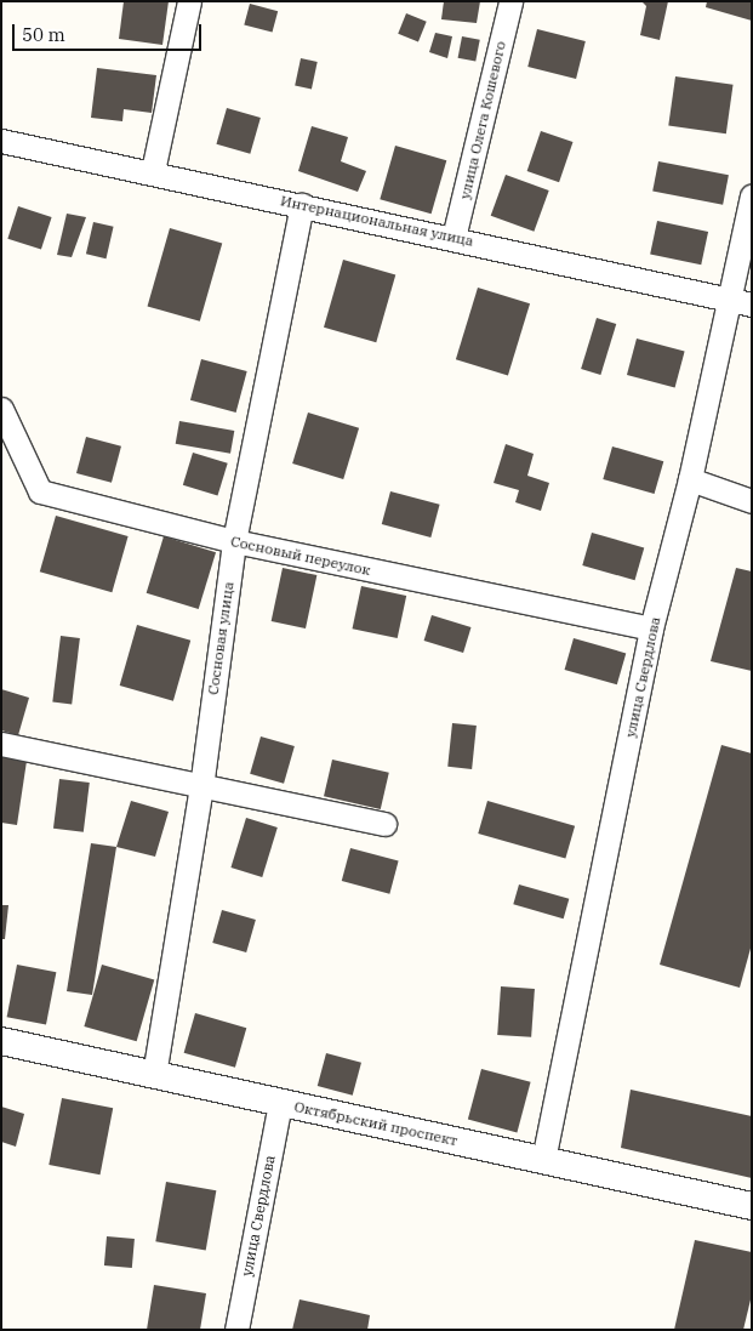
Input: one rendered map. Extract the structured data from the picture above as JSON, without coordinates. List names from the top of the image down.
{
  "streets": {
    "street": [
      "улица Олега Кошевого",
      "Интернациональная улица",
      "Сосновый переулок",
      "Сосновая улица",
      "улица Свердлова",
      "Октябрьский проспект"
    ]
  },
  "crossings": [
    ["улица Олега Кошевого", "Интернациональная улица"],
    ["Интернациональная улица", "Сосновая улица"],
    ["Интернациональная улица", "улица Свердлова"],
    ["Сосновый переулок", "Сосновая улица"],
    ["Сосновый переулок", "улица Свердлова"],
    ["Сосновая улица", "Октябрьский проспект"],
    ["улица Свердлова", "Октябрьский проспект"]
  ],
  "scale_bar": "50 m"
}
